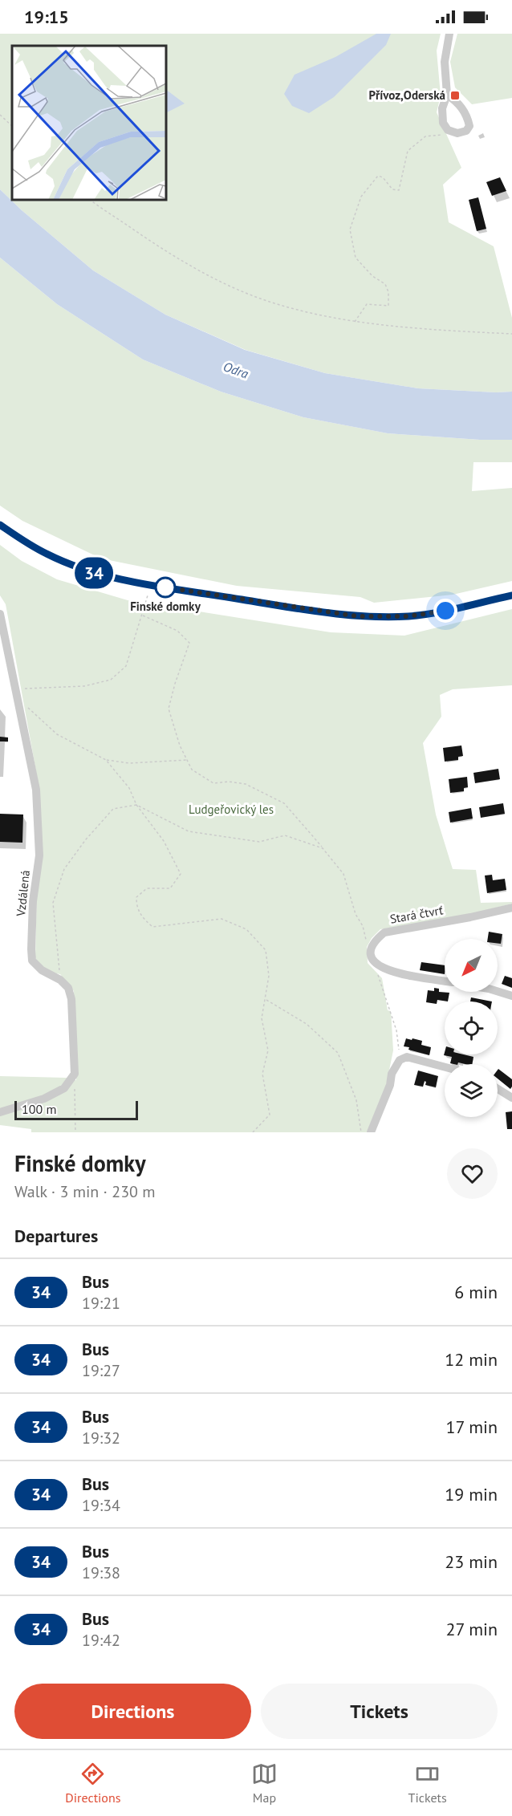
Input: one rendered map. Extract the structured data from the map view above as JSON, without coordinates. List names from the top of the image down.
{
  "streets": {
    "street": ["Vzdálená", "Stará čtvrť"]
  },
  "water": ["Odra"],
  "parks": ["Ludgeřovický les"],
  "places": {
    "transit": ["Přívoz,Oderská"],
    "other": ["Finské domky"]
  },
  "lines": ["bus line 34"],
  "scale_bar": "100 m",
  "north": "bottom left",
  "page": {
    "status": "19:15",
    "on_map": "34",
    "scale": "100 m",
    "heading": [
      ["Finské domky", "Walk · 3 min · 230 m"],
      "Departures"
    ],
    "list": [
      {
        "mark": "34",
        "name": "Bus",
        "note": "19:21",
        "value": "6 min"
      },
      {
        "mark": "34",
        "name": "Bus",
        "note": "19:27",
        "value": "12 min"
      },
      {
        "mark": "34",
        "name": "Bus",
        "note": "19:32",
        "value": "17 min"
      },
      {
        "mark": "34",
        "name": "Bus",
        "note": "19:34",
        "value": "19 min"
      },
      {
        "mark": "34",
        "name": "Bus",
        "note": "19:38",
        "value": "23 min"
      },
      {
        "mark": "34",
        "name": "Bus",
        "note": "19:42",
        "value": "27 min"
      }
    ],
    "buttons": ["Directions", "Tickets"],
    "tabs": ["Directions", "Map", "Tickets"]
  }
}
